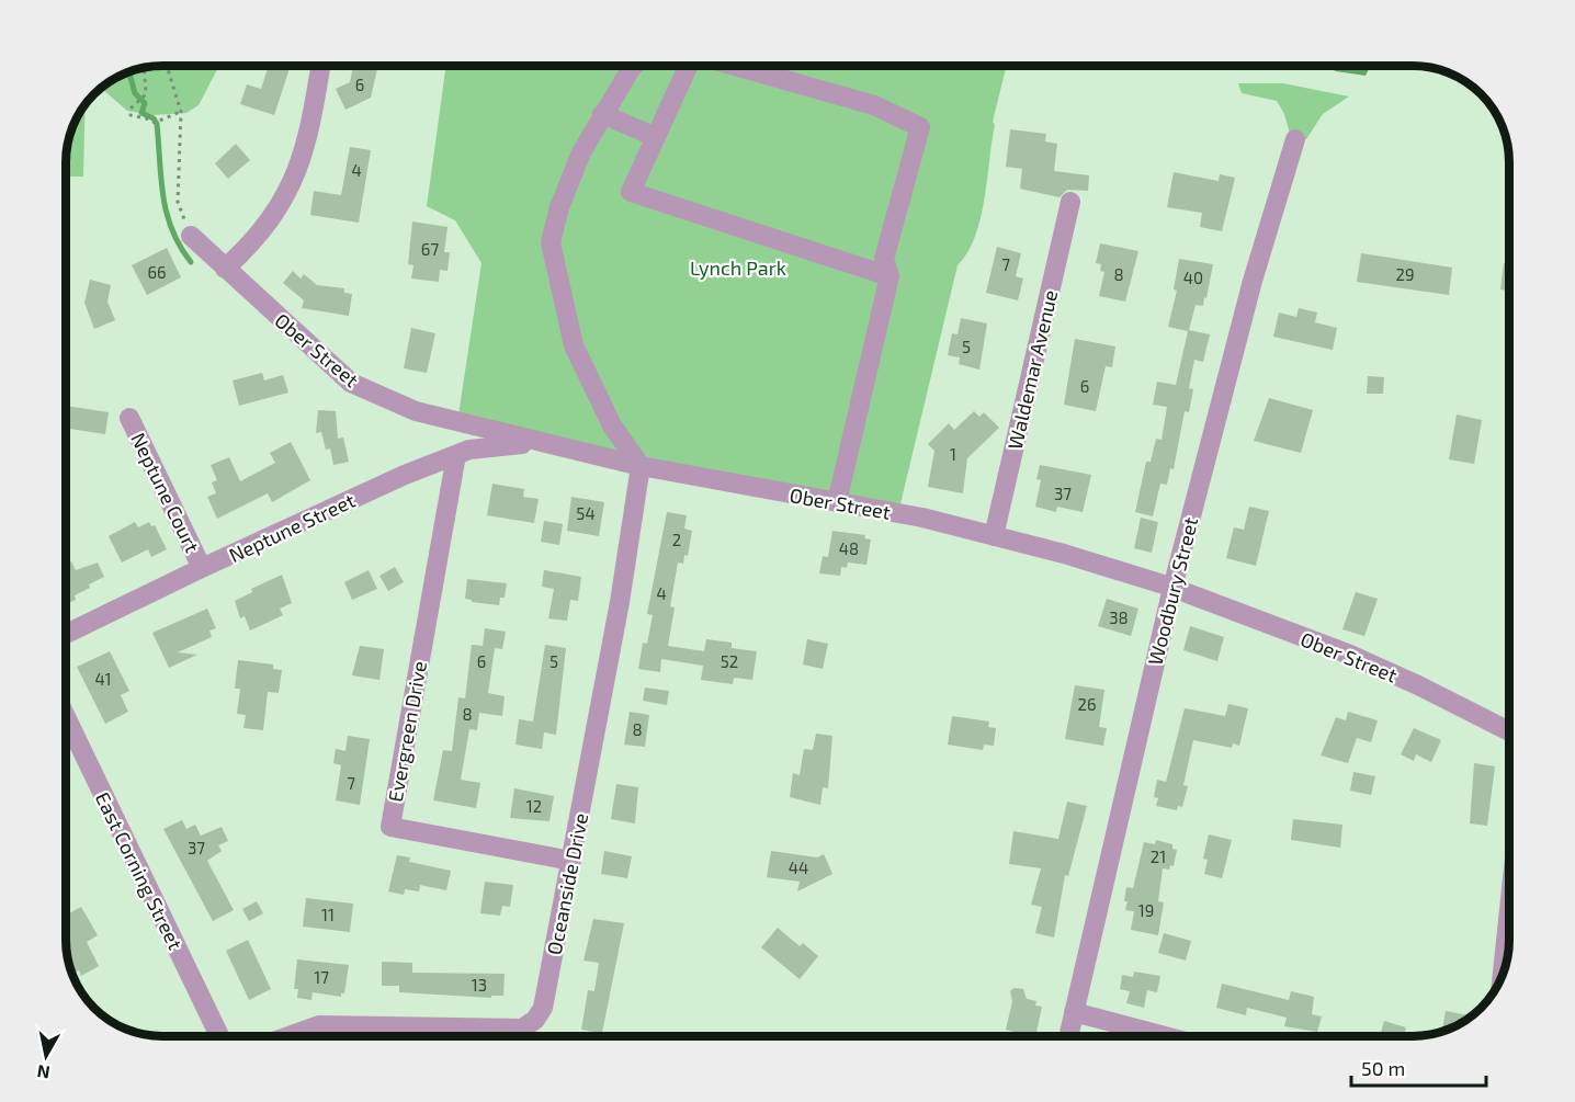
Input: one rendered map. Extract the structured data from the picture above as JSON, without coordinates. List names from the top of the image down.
{
  "streets": {
    "street": [
      "Ober Street",
      "Waldemar Avenue",
      "Neptune Court",
      "Neptune Street",
      "Woodbury Street",
      "Evergreen Drive",
      "East Corning Street",
      "Oceanside Drive"
    ]
  },
  "crossings": [
    ["Ober Street", "Waldemar Avenue"],
    ["Ober Street", "Neptune Street"],
    ["Ober Street", "Woodbury Street"],
    ["Ober Street", "Oceanside Drive"],
    ["Neptune Court", "Neptune Street"],
    ["Neptune Street", "Evergreen Drive"],
    ["Evergreen Drive", "Oceanside Drive"]
  ],
  "parks": ["Lynch Park"],
  "house_numbers": [
    "6",
    "4",
    "67",
    "7",
    "66",
    "8",
    "29",
    "40",
    "5",
    "6",
    "1",
    "37",
    "54",
    "2",
    "48",
    "4",
    "38",
    "6",
    "5",
    "52",
    "41",
    "26",
    "8",
    "8",
    "7",
    "12",
    "37",
    "21",
    "44",
    "19",
    "11",
    "17",
    "13"
  ],
  "scale_bar": "50 m",
  "north": "bottom"
}
